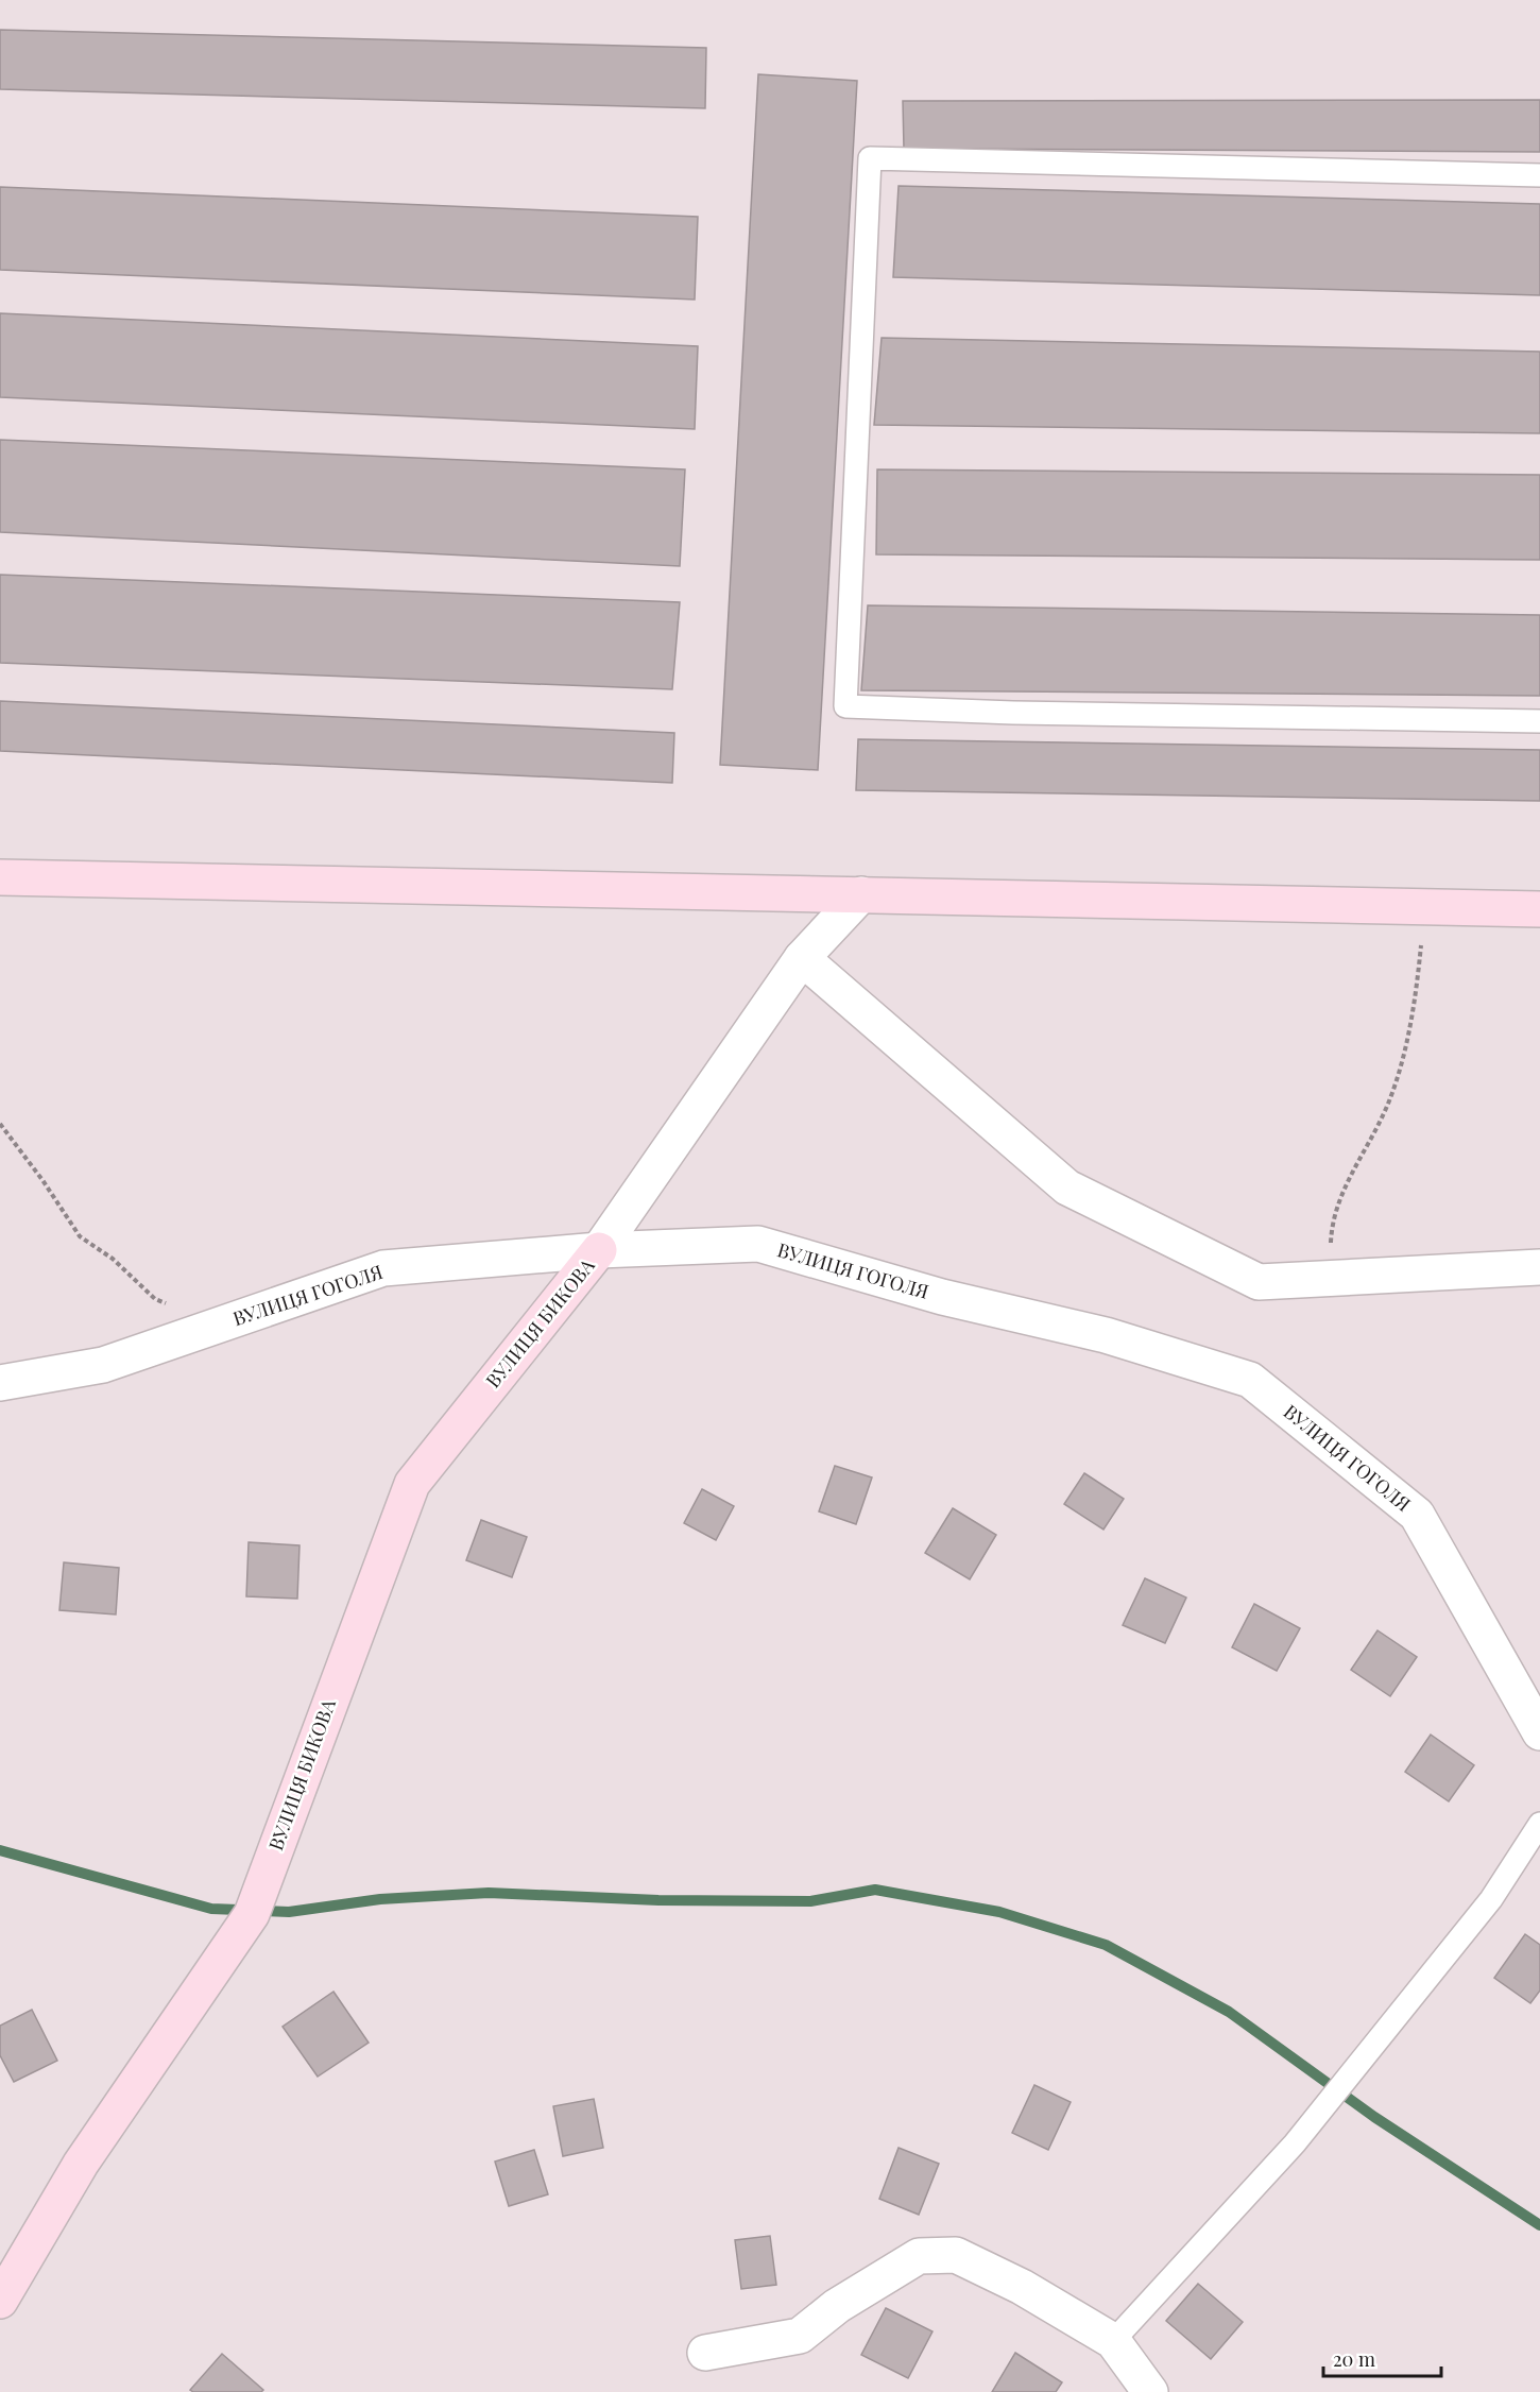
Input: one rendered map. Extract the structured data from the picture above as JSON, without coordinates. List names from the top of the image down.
{
  "streets": {
    "street": ["ВУЛИЦЯ ГОГОЛЯ", "ВУЛИЦЯ БИКОВА"]
  },
  "crossings": [
    ["ВУЛИЦЯ ГОГОЛЯ", "ВУЛИЦЯ БИКОВА"]
  ],
  "scale_bar": "20 m"
}
